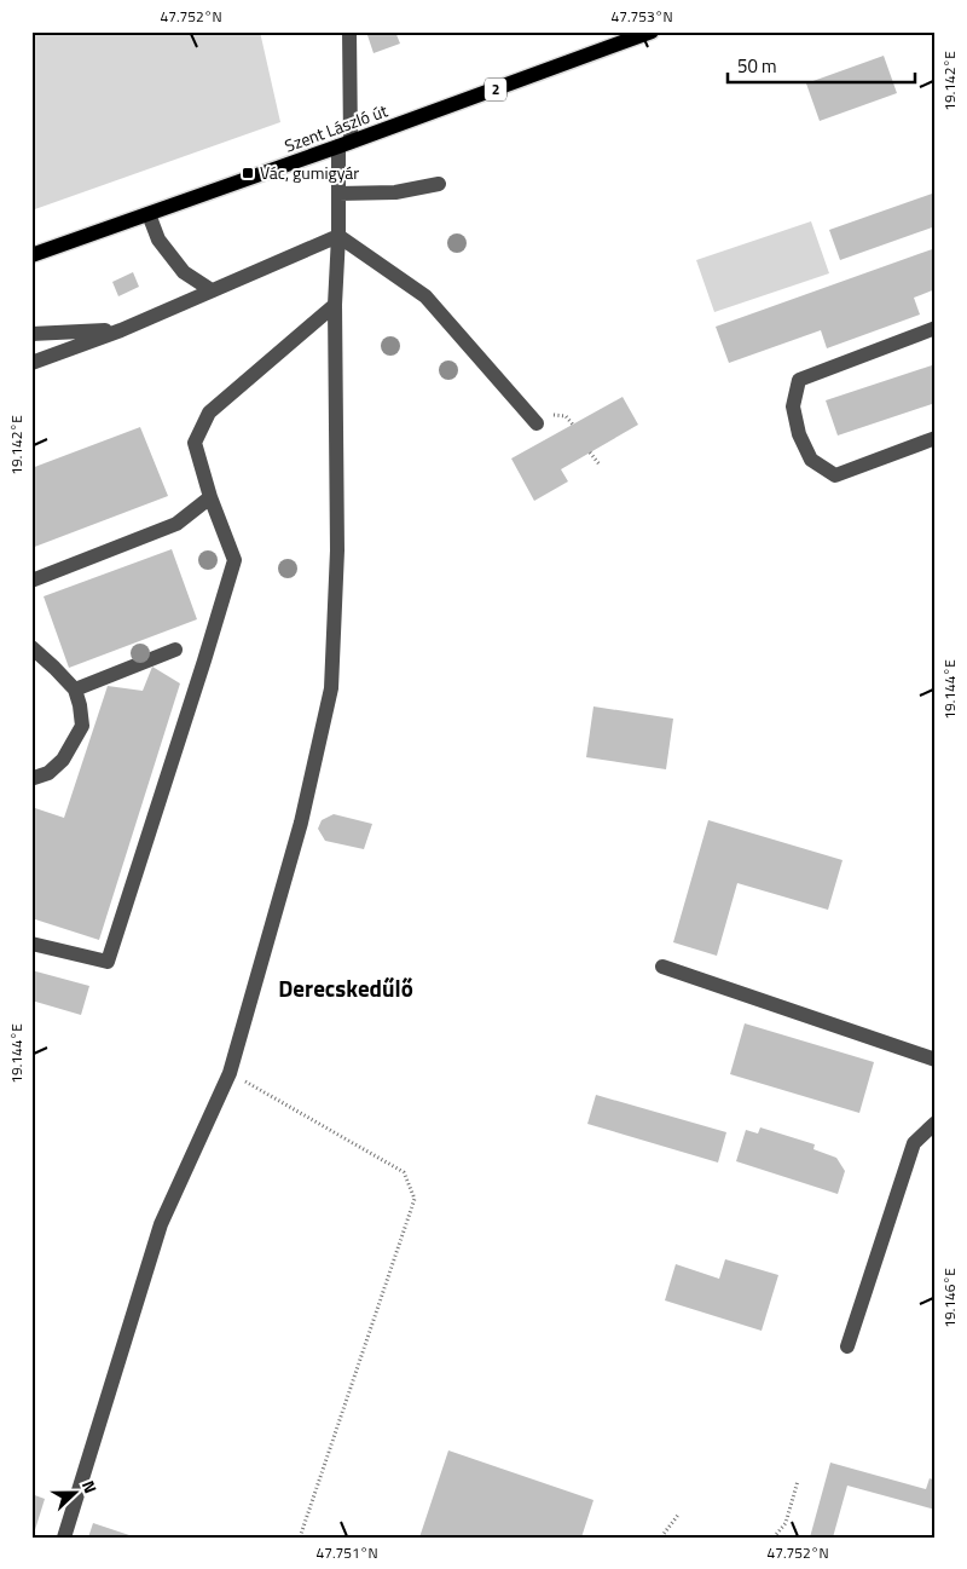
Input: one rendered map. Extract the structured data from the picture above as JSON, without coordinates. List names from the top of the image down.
{
  "streets": {
    "main road": ["2", "Szent László út"]
  },
  "districts": ["Derecskedűlő"],
  "places": {
    "transit": ["Vác, gumigyár"]
  },
  "scale_bar": "50 m",
  "north": "right",
  "coordinates": [
    "47.752°N",
    "47.753°N",
    "19.142°E",
    "19.144°E",
    "19.146°E",
    "47.751°N"
  ]
}
